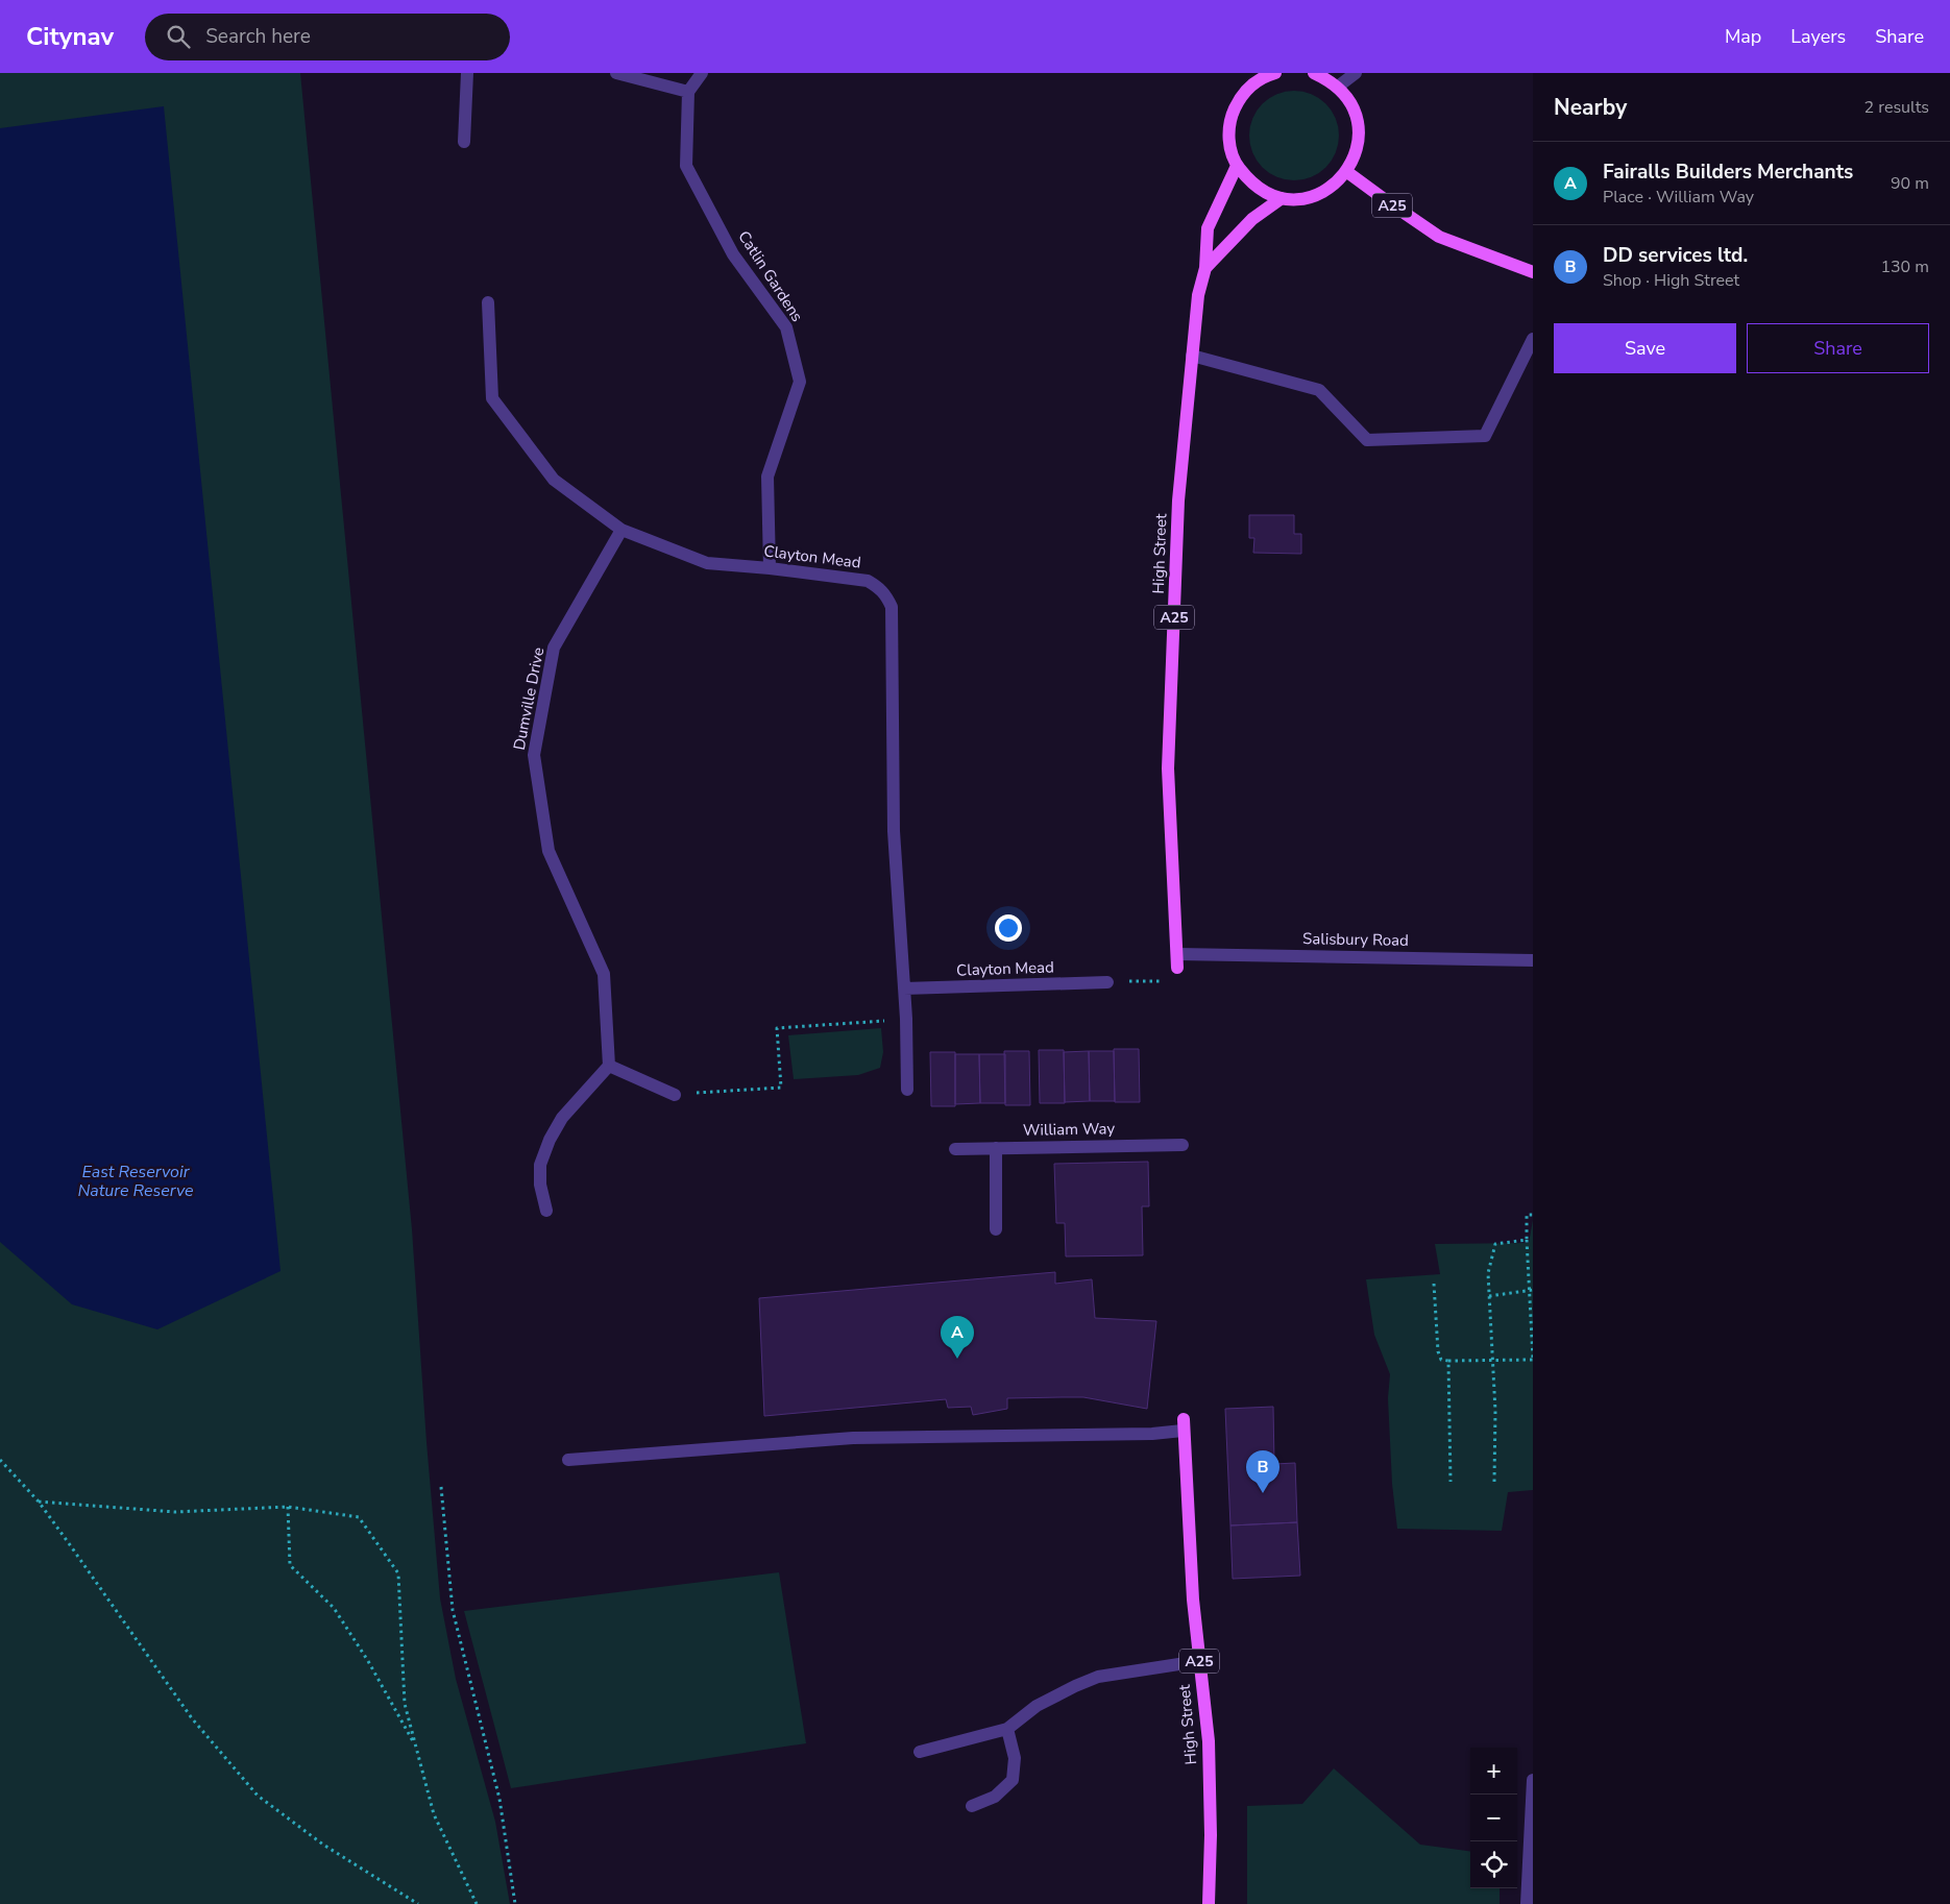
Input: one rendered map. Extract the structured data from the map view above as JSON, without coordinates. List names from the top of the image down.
{
  "streets": {
    "main road": ["A25", "High Street"],
    "street": [
      "Catlin Gardens",
      "Clayton Mead",
      "Dumville Drive",
      "Salisbury Road",
      "William Way"
    ]
  },
  "crossings": [
    ["Catlin Gardens", "Clayton Mead"],
    ["High Street", "Salisbury Road"],
    ["Clayton Mead", "Dumville Drive"]
  ],
  "water": ["East Reservoir Nature Reserve"],
  "page": {
    "header": "Citynav",
    "search": "Search here",
    "nav": ["Map", "Layers", "Share"],
    "heading": ["Nearby", "2 results"],
    "list": [
      {
        "mark": "A",
        "name": "Fairalls Builders Merchants",
        "note": "Place · William Way",
        "value": "90 m"
      },
      {
        "mark": "B",
        "name": "DD services ltd.",
        "note": "Shop · High Street",
        "value": "130 m"
      }
    ],
    "buttons": ["Save", "Share"],
    "pins": ["A", "B"],
    "map_buttons": ["+", "−"]
  }
}
